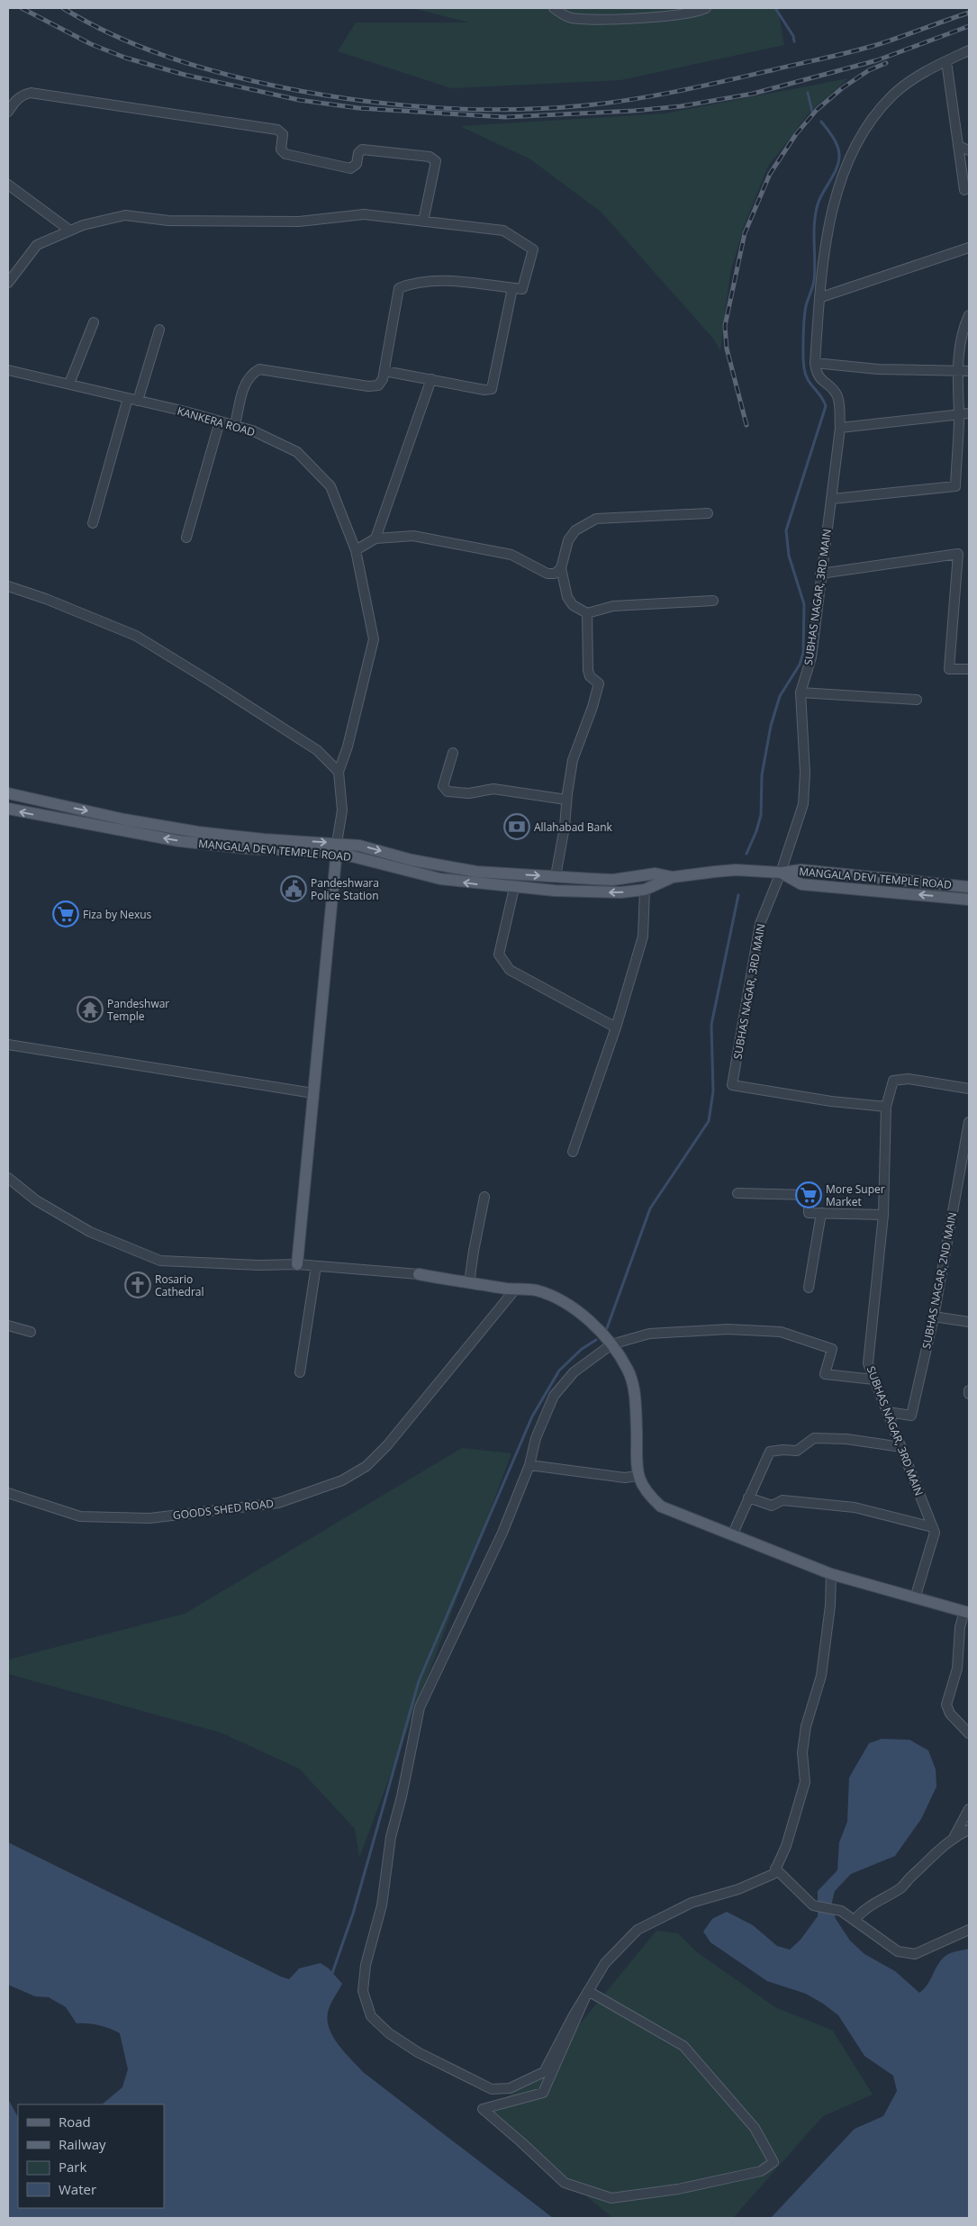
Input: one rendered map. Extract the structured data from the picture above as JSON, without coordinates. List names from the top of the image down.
{
  "streets": {
    "main road": ["MANGALA DEVI TEMPLE ROAD"],
    "street": [
      "KANKERA ROAD",
      "SUBHAS NAGAR, 3RD MAIN",
      "SUBHAS NAGAR, 2ND MAIN",
      "GOODS SHED ROAD"
    ]
  },
  "crossings": [
    ["SUBHAS NAGAR, 3RD MAIN", "MANGALA DEVI TEMPLE ROAD"],
    ["SUBHAS NAGAR, 3RD MAIN", "SUBHAS NAGAR, 2ND MAIN"]
  ],
  "places": {
    "bank": ["Allahabad Bank"],
    "public building": ["Pandeshwara Police Station"],
    "supermarket": ["Fiza by Nexus", "More Super Market"],
    "temple": ["Pandeshwar Temple"],
    "church": ["Rosario Cathedral"]
  },
  "legend": [
    "Road",
    "Railway",
    "Park",
    "Water"
  ]
}
